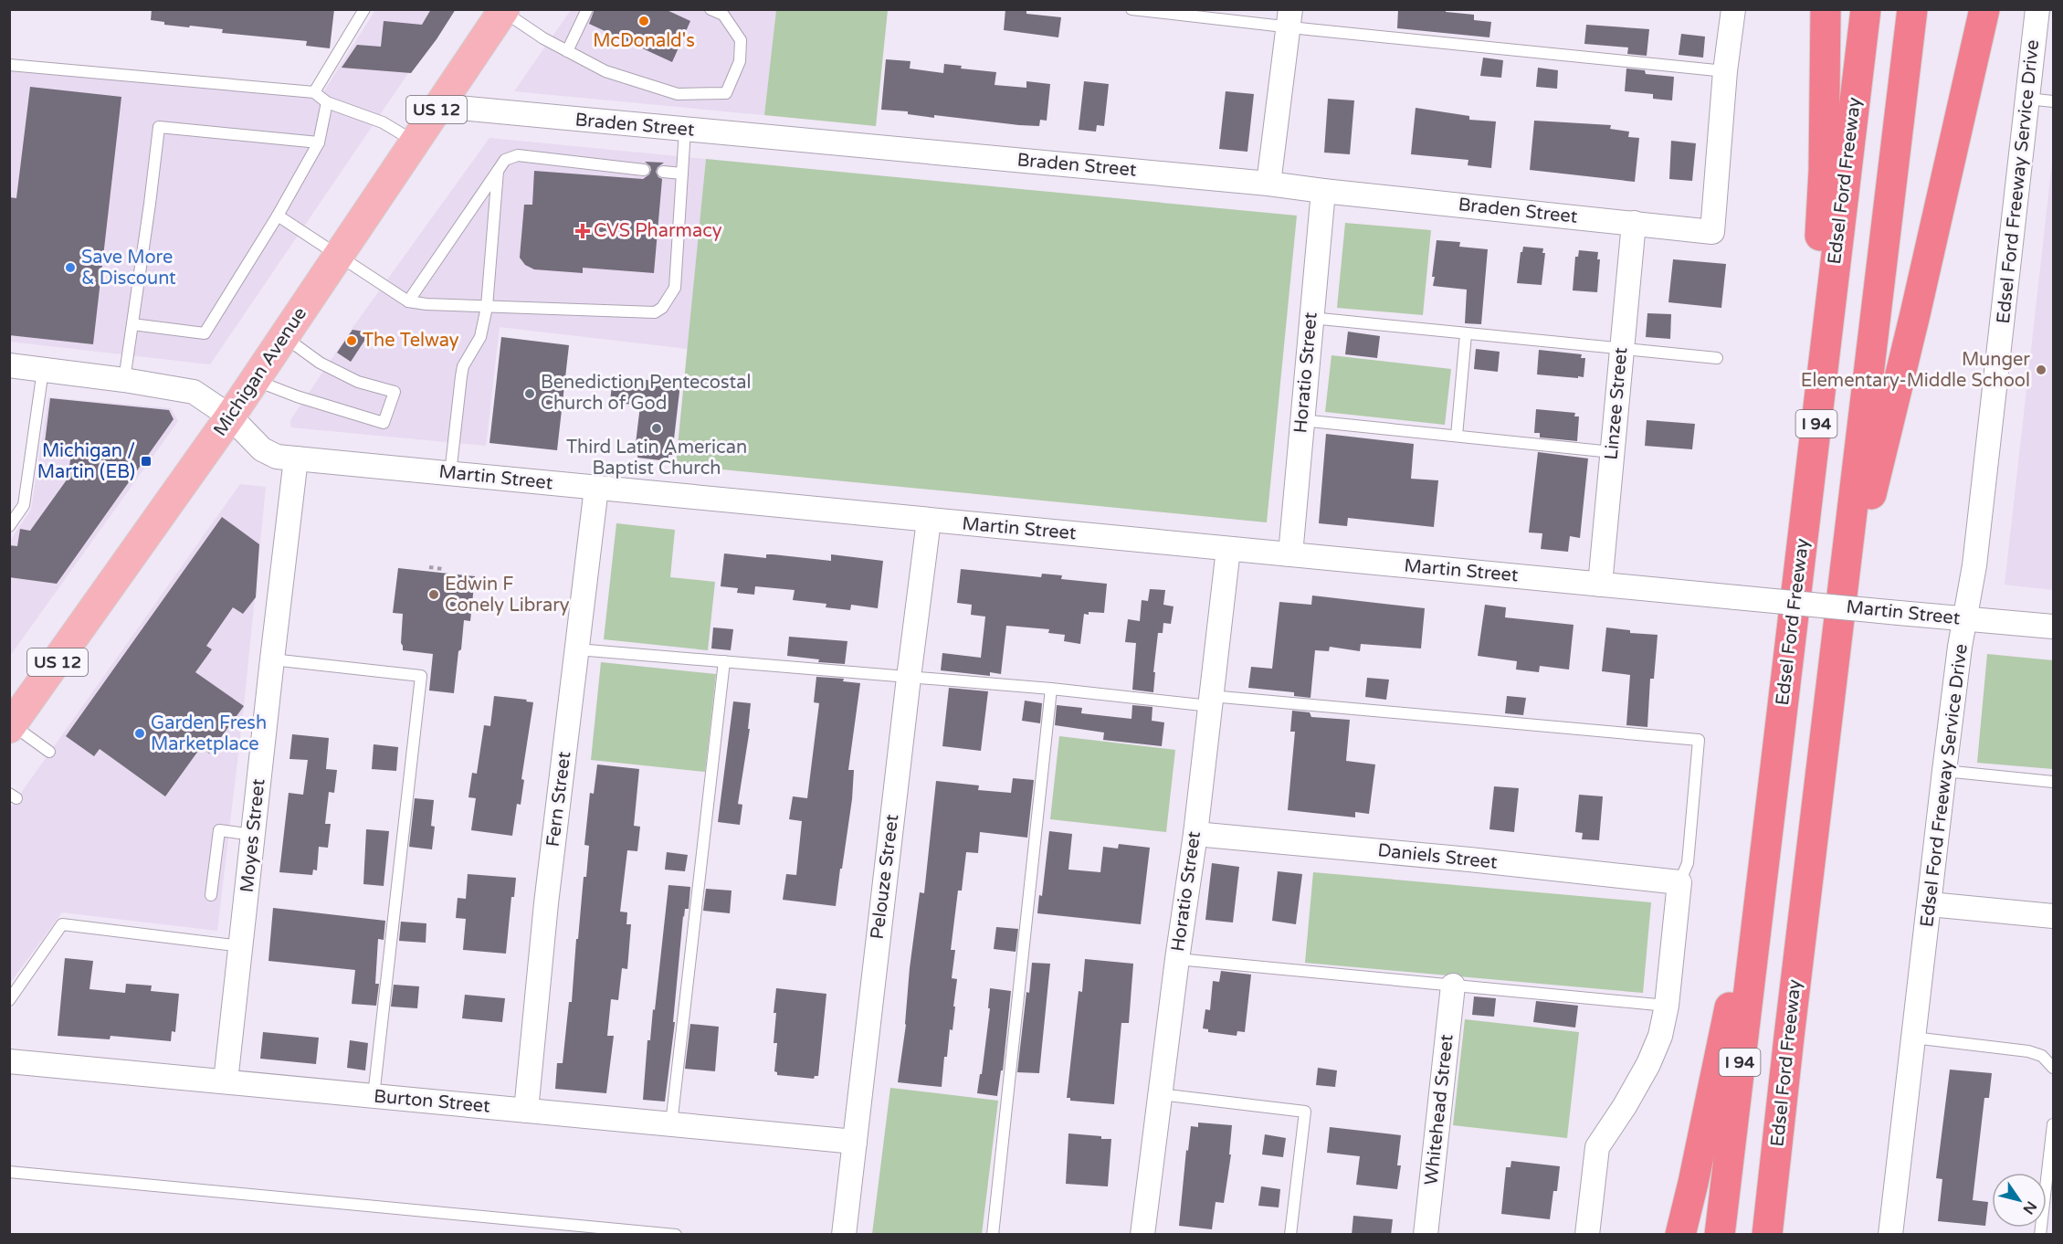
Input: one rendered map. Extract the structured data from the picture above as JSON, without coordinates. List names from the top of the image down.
{
  "streets": {
    "highway": ["Edsel Ford Freeway", "I 94"],
    "main road": ["US 12", "Michigan Avenue"],
    "street": [
      "Braden Street",
      "Edsel Ford Freeway Service Drive",
      "Horatio Street",
      "Linzee Street",
      "Martin Street",
      "Fern Street",
      "Moyes Street",
      "Daniels Street",
      "Pelouze Street",
      "Burton Street",
      "Whitehead Street"
    ]
  },
  "crossings": [
    ["Braden Street", "Michigan Avenue"],
    ["Braden Street", "Horatio Street"],
    ["Braden Street", "Linzee Street"],
    ["Edsel Ford Freeway Service Drive", "Martin Street"],
    ["Michigan Avenue", "Martin Street"],
    ["Horatio Street", "Martin Street"],
    ["Horatio Street", "Daniels Street"],
    ["Linzee Street", "Martin Street"],
    ["Martin Street", "Fern Street"],
    ["Martin Street", "Moyes Street"],
    ["Martin Street", "Pelouze Street"],
    ["Fern Street", "Burton Street"],
    ["Moyes Street", "Burton Street"],
    ["Pelouze Street", "Burton Street"]
  ],
  "places": {
    "other": [
      "McDonald's",
      "Save More & Discount",
      "The Telway",
      "Munger Elementary-Middle School",
      "Benediction Pentecostal Church of God",
      "Third Latin American Baptist Church",
      "Edwin F Conely Library",
      "Garden Fresh Marketplace"
    ],
    "health": ["CVS Pharmacy"],
    "transit": ["Michigan / Martin (EB)"]
  },
  "north": "bottom right"
}
